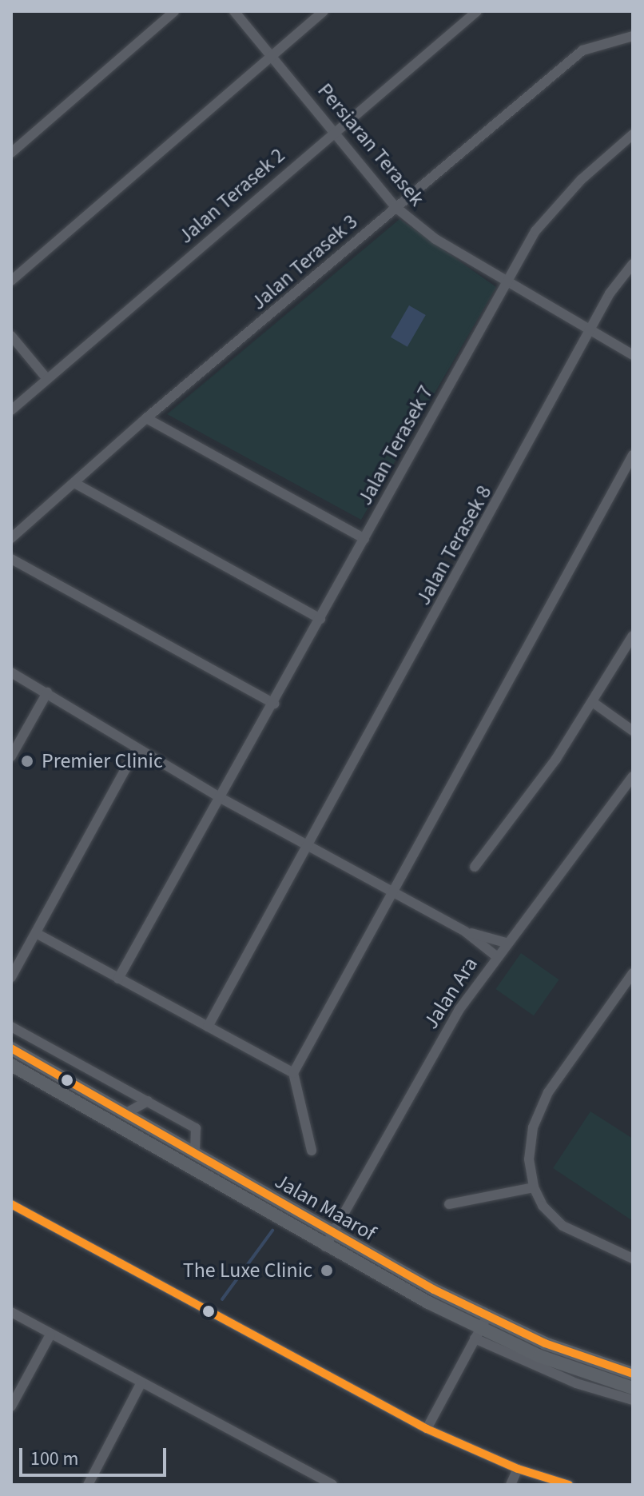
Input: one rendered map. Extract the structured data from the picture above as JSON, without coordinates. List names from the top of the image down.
{
  "streets": {
    "main road": ["Jalan Maarof"],
    "street": [
      "Persiaran Terasek",
      "Jalan Terasek 2",
      "Jalan Terasek 3",
      "Jalan Terasek 7",
      "Jalan Terasek 8",
      "Jalan Ara"
    ]
  },
  "crossings": [
    ["Persiaran Terasek", "Jalan Terasek 2"],
    ["Persiaran Terasek", "Jalan Terasek 3"],
    ["Persiaran Terasek", "Jalan Terasek 7"],
    ["Persiaran Terasek", "Jalan Terasek 8"],
    ["Jalan Ara", "Jalan Maarof"]
  ],
  "places": ["Premier Clinic", "The Luxe Clinic"],
  "scale_bar": "100 m"
}
